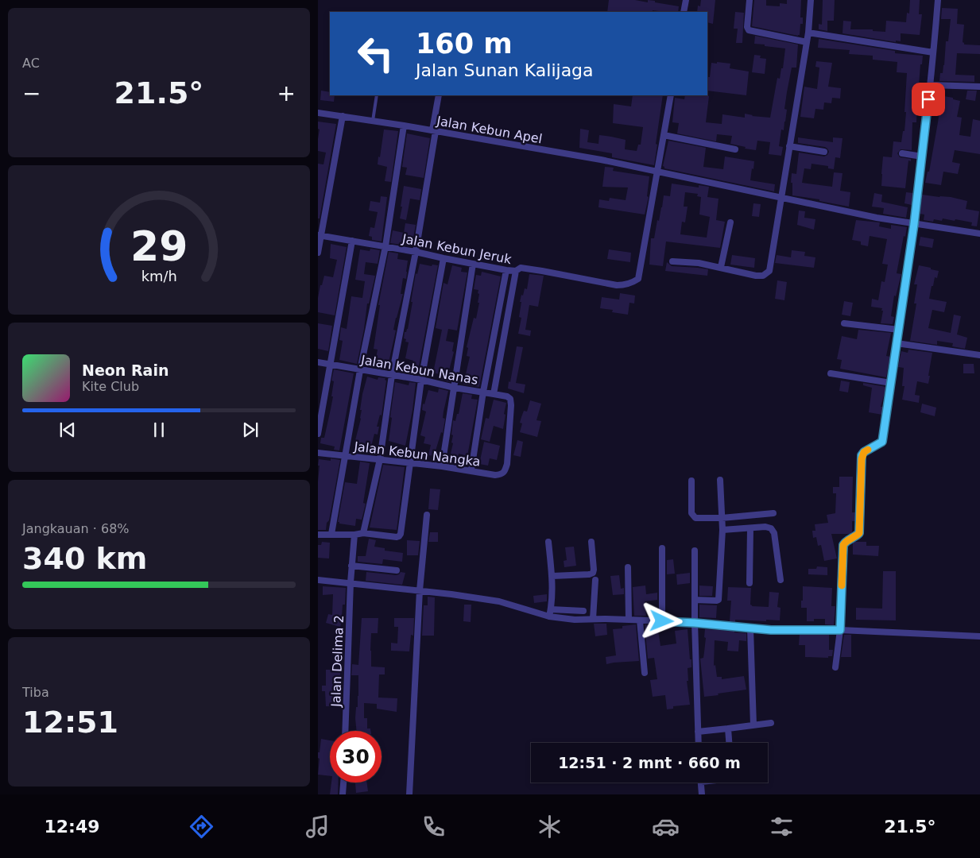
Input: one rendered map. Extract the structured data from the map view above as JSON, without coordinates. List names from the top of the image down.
{
  "streets": {
    "street": [
      "Jalan Kebun Apel",
      "Jalan Kebun Jeruk",
      "Jalan Kebun Nanas",
      "Jalan Kebun Nangka",
      "Jalan Delima 2"
    ]
  },
  "crossings": [
    ["Jalan Kebun Jeruk", "Jalan Kebun Nanas"],
    ["Jalan Kebun Nanas", "Jalan Kebun Nangka"]
  ],
  "page": {
    "tile": [
      "AC",
      ["Jangkauan · 68%", "340 km"],
      ["Tiba", "12:51"]
    ],
    "turn": ["160 m", "Jalan Sunan Kalijaga"],
    "heat": ["−", "21.5°", "+"],
    "song": ["Neon Rain", "Kite Club"],
    "limit": "30",
    "trip": "12:51 · 2 mnt · 660 m",
    "tabs": ["12:49", "21.5°"],
    "gauge": ["29", "km/h"]
  }
}
